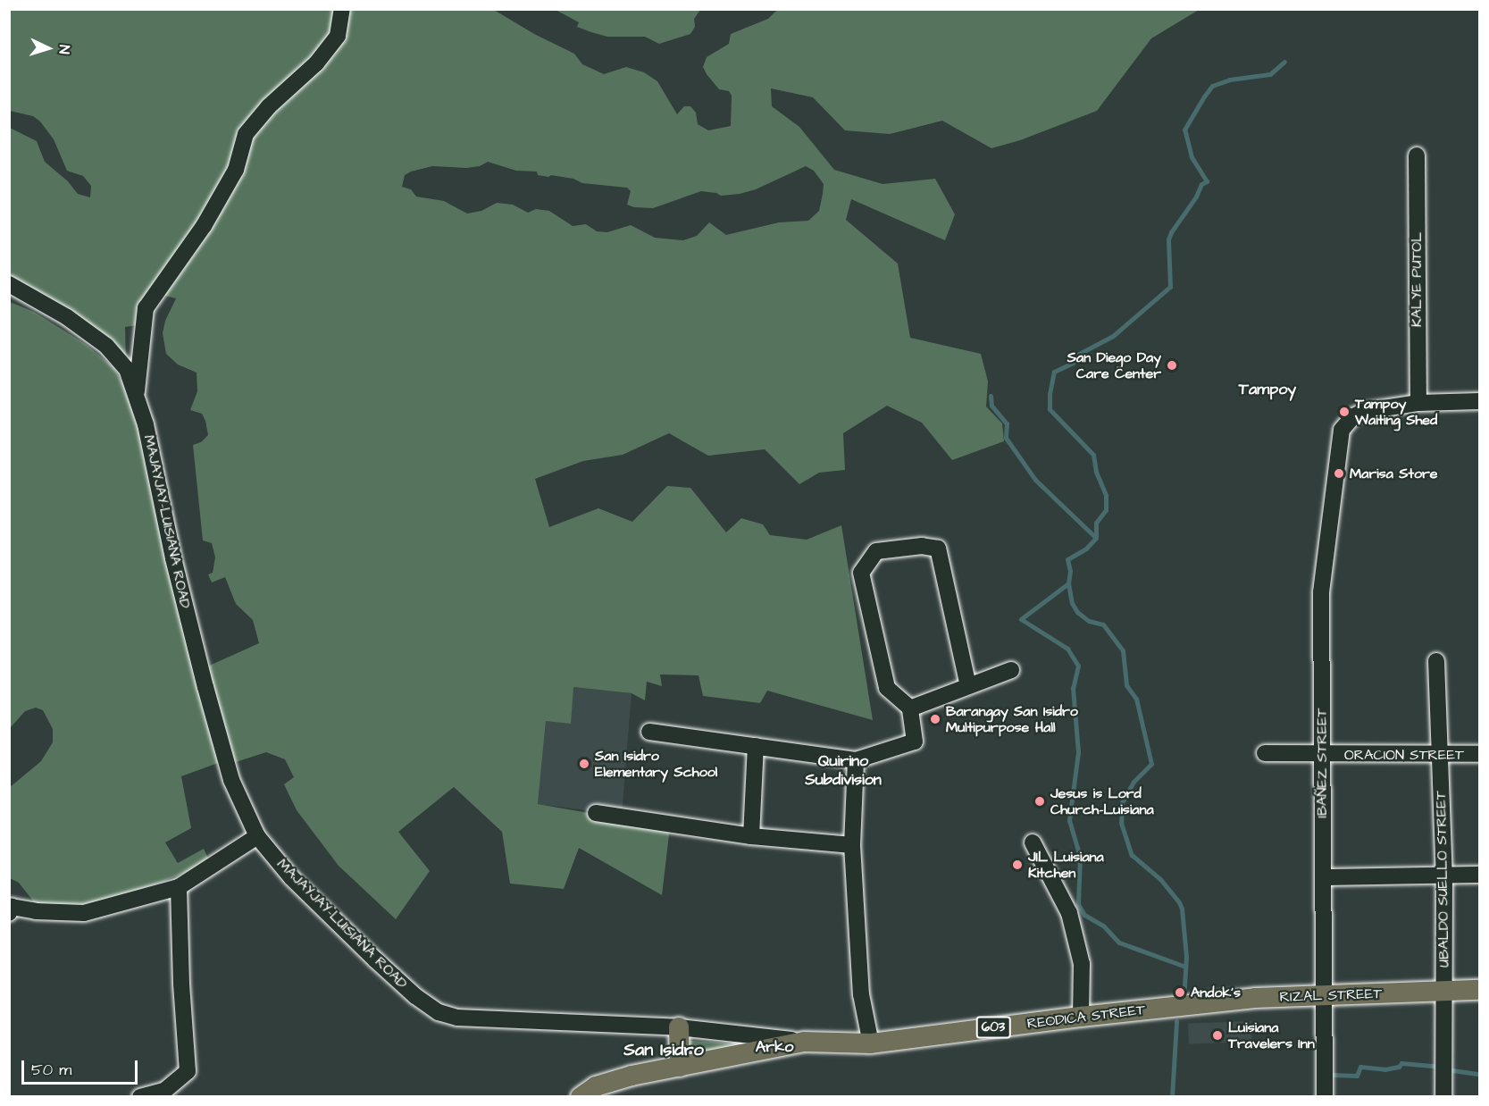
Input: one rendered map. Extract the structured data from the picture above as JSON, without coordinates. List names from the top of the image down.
{
  "streets": {
    "main road": ["RIZAL STREET", "REODICA STREET", "603"],
    "street": [
      "KALYE PUTOL",
      "MAJAYJAY-LUISIANA ROAD",
      "ORACION STREET",
      "IBAÑEZ STREET",
      "UBALDO SUELLO STREET"
    ]
  },
  "crossings": [
    ["KALYE PUTOL", "IBAÑEZ STREET"],
    ["MAJAYJAY-LUISIANA ROAD", "REODICA STREET"],
    ["ORACION STREET", "IBAÑEZ STREET"],
    ["ORACION STREET", "UBALDO SUELLO STREET"],
    ["IBAÑEZ STREET", "RIZAL STREET"],
    ["UBALDO SUELLO STREET", "RIZAL STREET"],
    ["RIZAL STREET", "REODICA STREET"]
  ],
  "districts": [
    "Tampoy",
    "Quirino Subdivision",
    "Arko",
    "San Isidro"
  ],
  "places": [
    "San Diego Day Care Center",
    "Tampoy Waiting Shed",
    "Marisa Store",
    "Barangay San Isidro Multipurpose Hall",
    "San Isidro Elementary School",
    "Jesus is Lord Church-Luisiana",
    "JIL Luisiana Kitchen",
    "Andok's",
    "Luisiana Travelers Inn"
  ],
  "scale_bar": "50 m",
  "north": "right"
}
